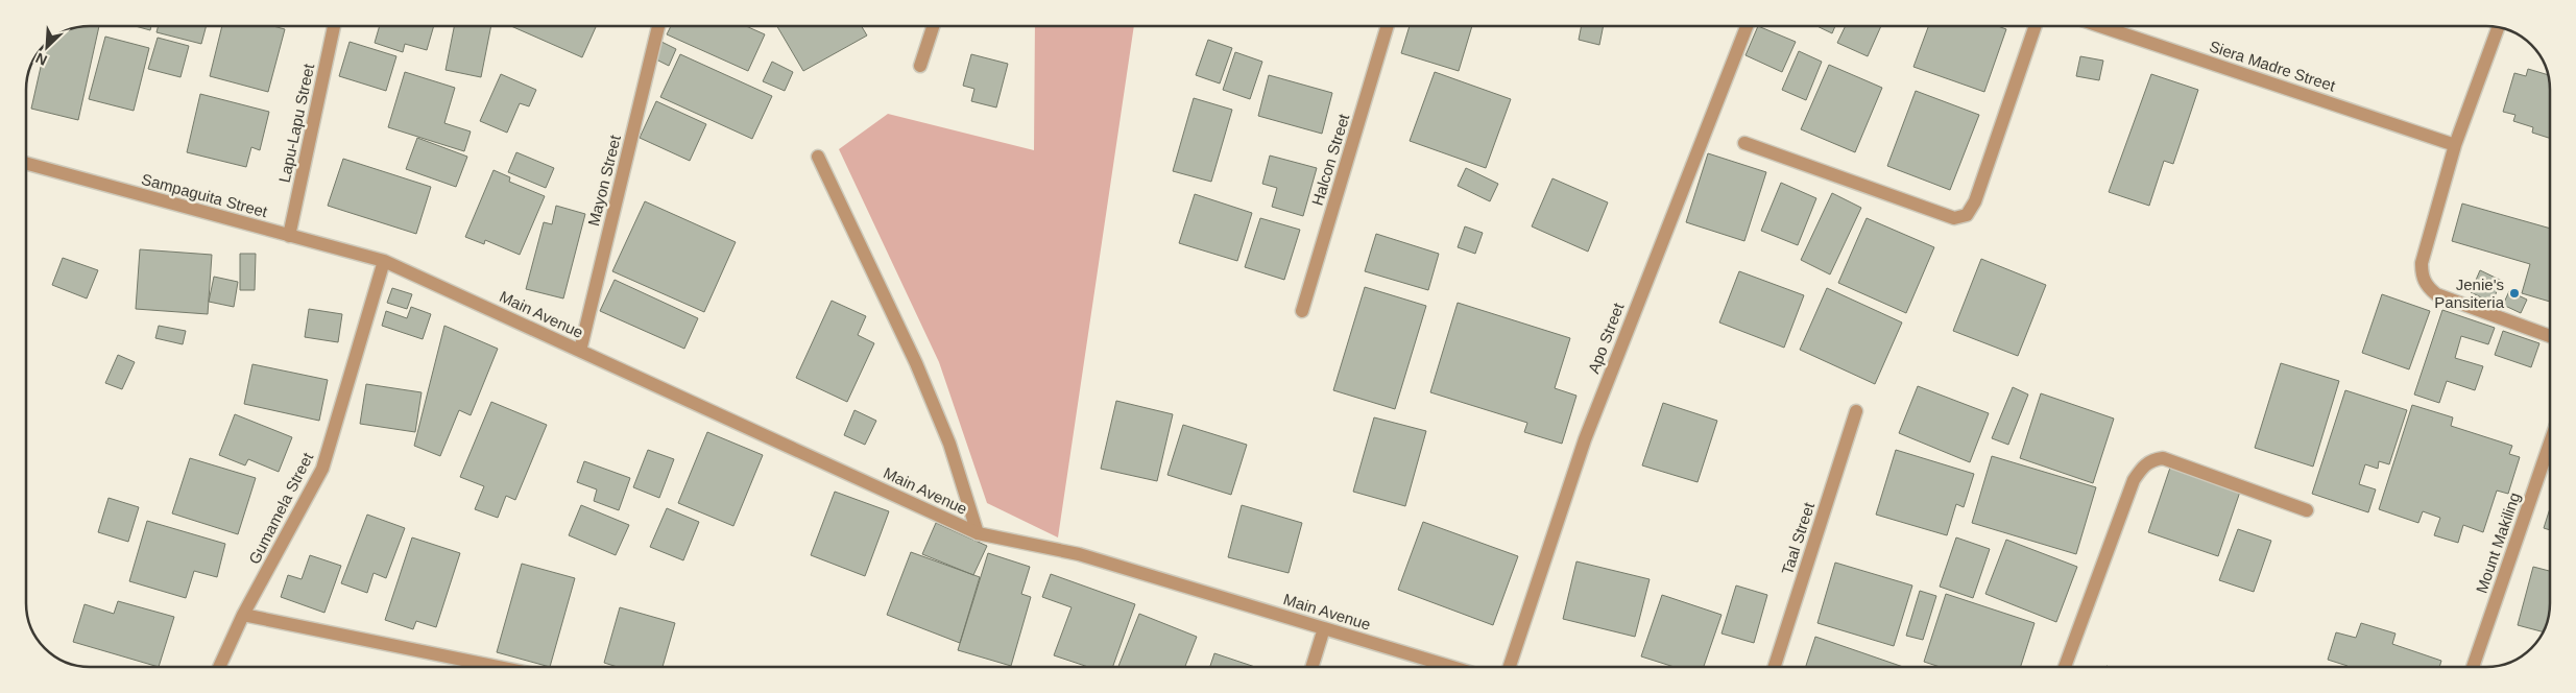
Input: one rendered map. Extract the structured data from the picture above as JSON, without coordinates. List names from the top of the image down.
{
  "streets": {
    "street": [
      "Siera Madre Street",
      "Lapu-Lapu Street",
      "Halcon Street",
      "Mayon Street",
      "Sampaguita Street",
      "Main Avenue",
      "Apo Street",
      "Gumamela Street",
      "Taal Street",
      "Mount Makiling"
    ]
  },
  "crossings": [
    ["Lapu-Lapu Street", "Sampaguita Street"],
    ["Mayon Street", "Main Avenue"],
    ["Sampaguita Street", "Main Avenue"],
    ["Sampaguita Street", "Gumamela Street"],
    ["Main Avenue", "Gumamela Street"]
  ],
  "places": ["Jenie's Pansiteria"],
  "north": "bottom left"
}
